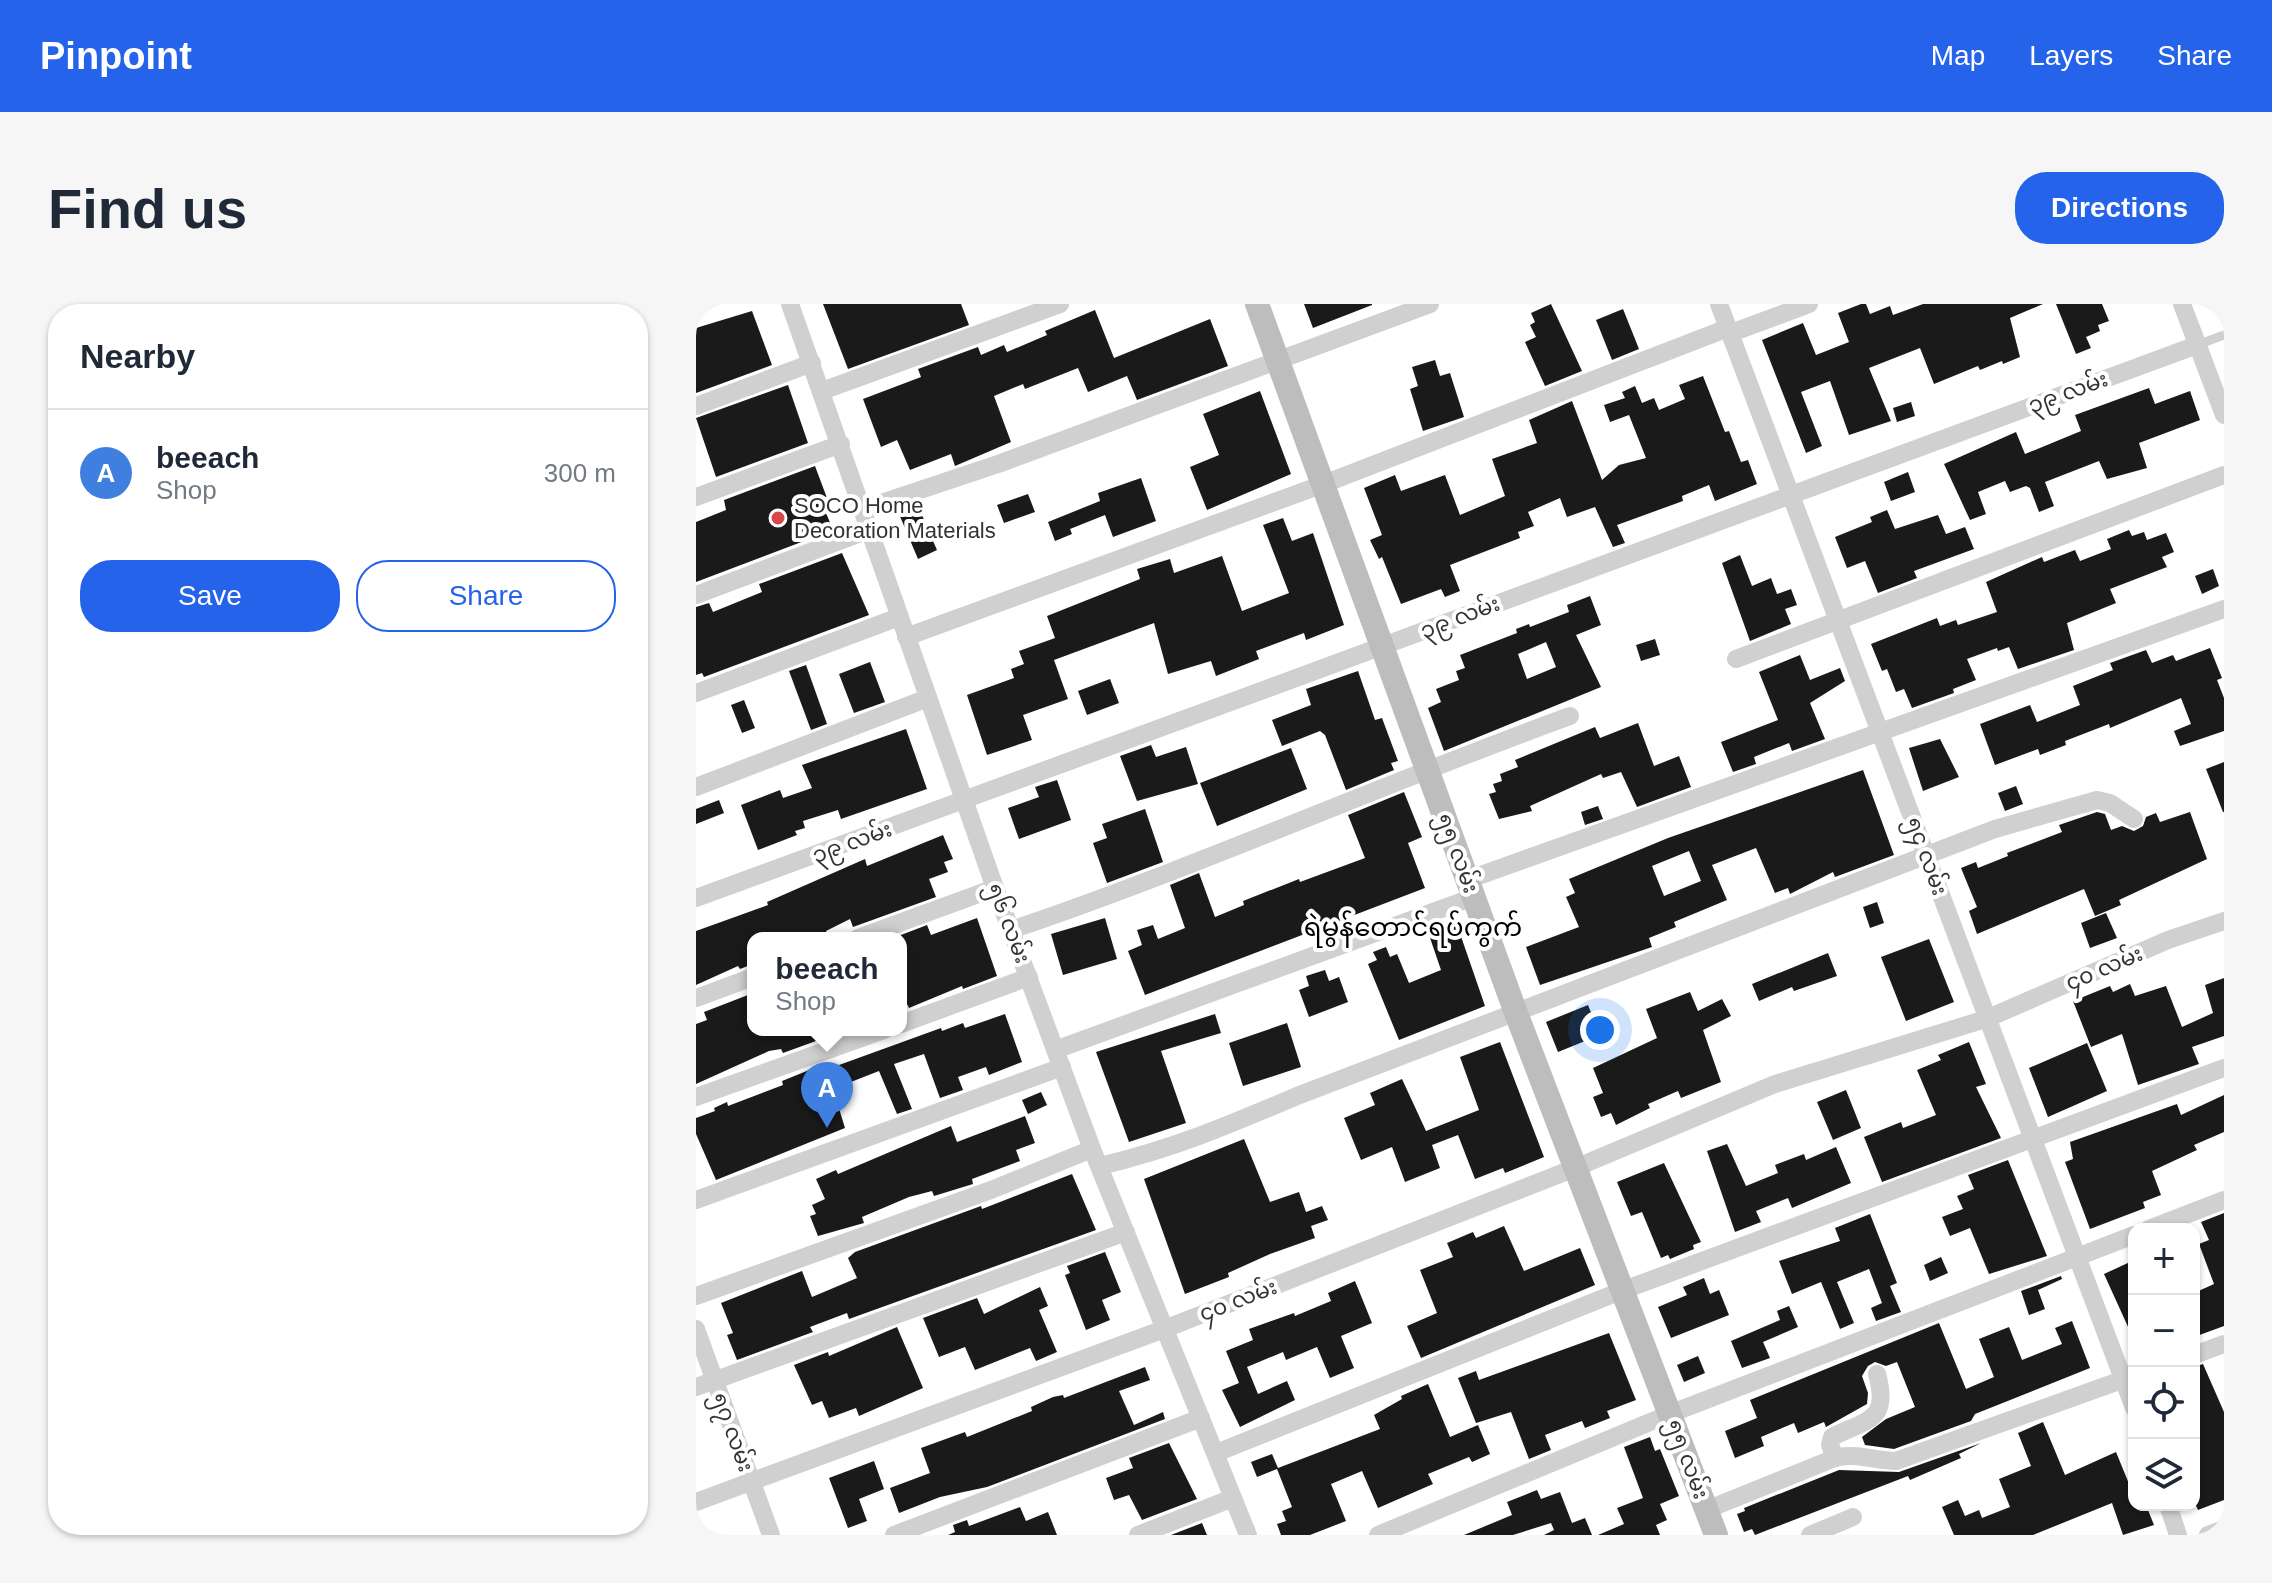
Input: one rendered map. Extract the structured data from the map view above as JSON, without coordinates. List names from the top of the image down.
{
  "streets": {
    "main road": ["၅၅ လမ်း"],
    "street": [
      "၃၉ လမ်း",
      "၅၄ လမ်း",
      "၅၆ လမ်း",
      "၄၀ လမ်း",
      "၅၇ လမ်း"
    ]
  },
  "crossings": [
    ["၃၉ လမ်း", "၅၅ လမ်း"],
    ["၃၉ လမ်း", "၅၄ လမ်း"],
    ["၃၉ လမ်း", "၅၆ လမ်း"],
    ["၅၅ လမ်း", "၄၀ လမ်း"],
    ["၅၄ လမ်း", "၄၀ လမ်း"],
    ["၅၆ လမ်း", "၄၀ လမ်း"],
    ["၄၀ လမ်း", "၅၇ လမ်း"]
  ],
  "districts": ["ရဲမွန်တောင်ရပ်ကွက်"],
  "places": ["SOCO Home Decoration Materials"],
  "page": {
    "header": "Pinpoint",
    "nav": ["Map", "Layers", "Share"],
    "buttons": [
      "Directions",
      ["Save", "Share"]
    ],
    "title": "Find us",
    "heading": "Nearby",
    "list": [
      {
        "mark": "A",
        "name": "beeach",
        "note": "Shop",
        "value": "300 m"
      }
    ],
    "popup": ["beeach", "Shop"],
    "pins": "A",
    "map_buttons": ["+", "−"]
  }
}
